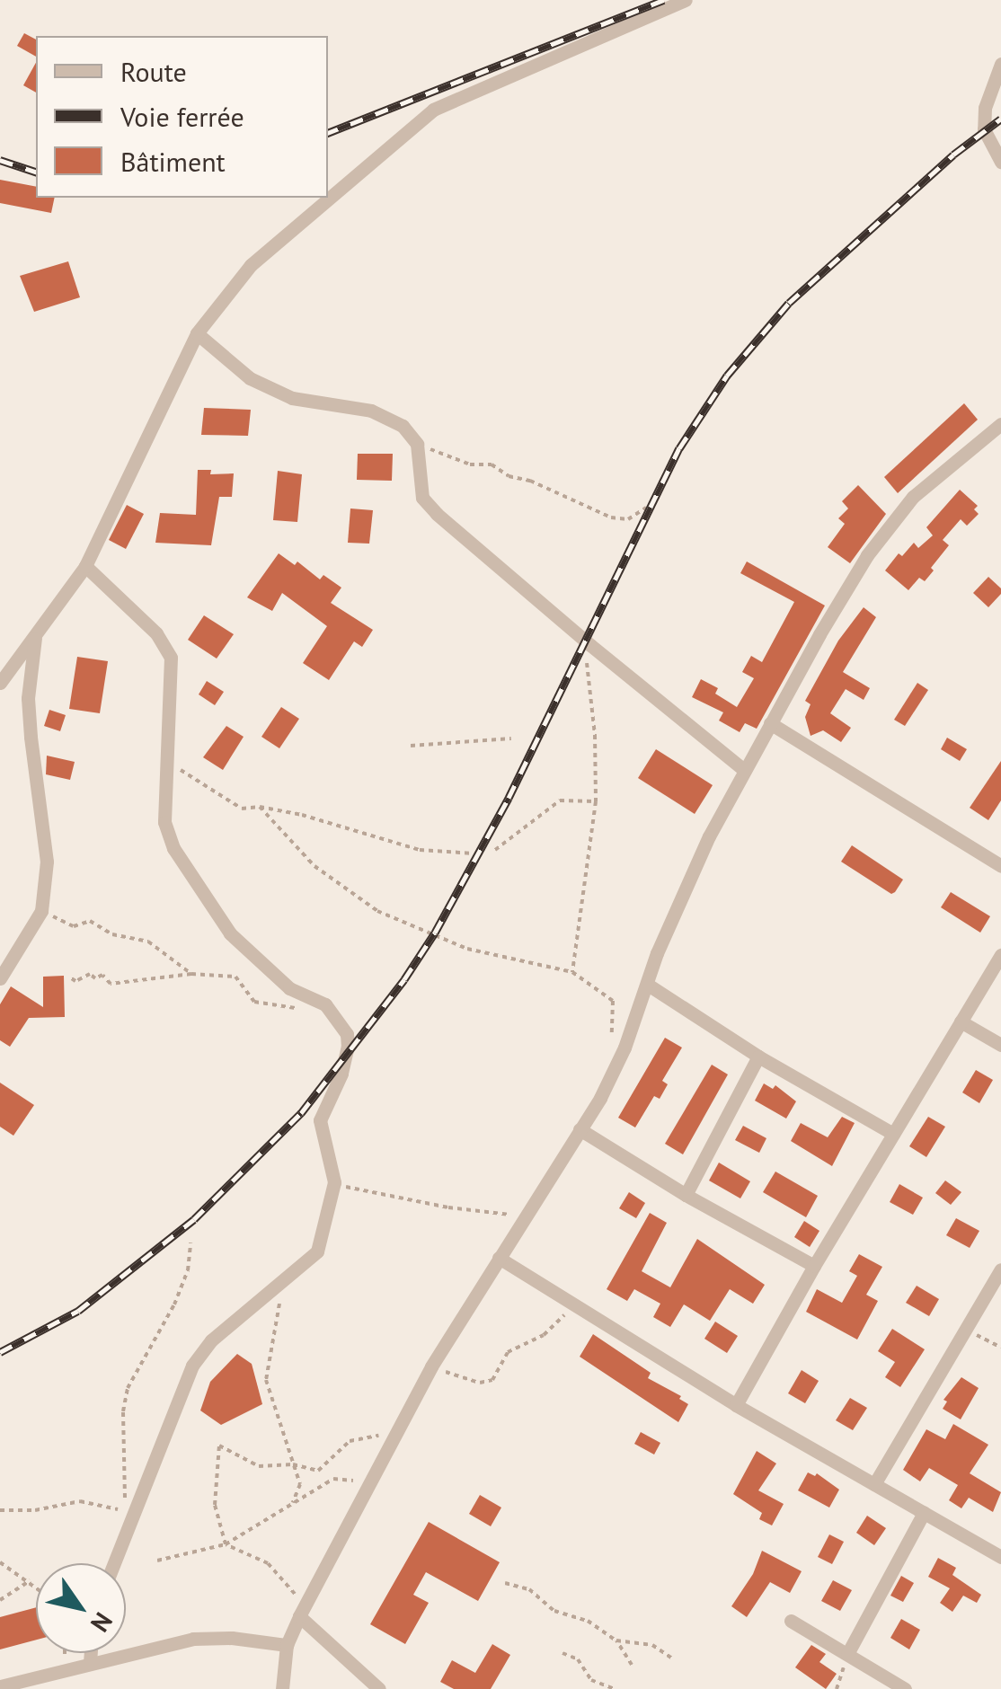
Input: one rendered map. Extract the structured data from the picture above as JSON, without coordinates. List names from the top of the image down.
{
  "legend": ["Route", "Voie ferrée", "Bâtiment"],
  "north": "bottom right"
}
